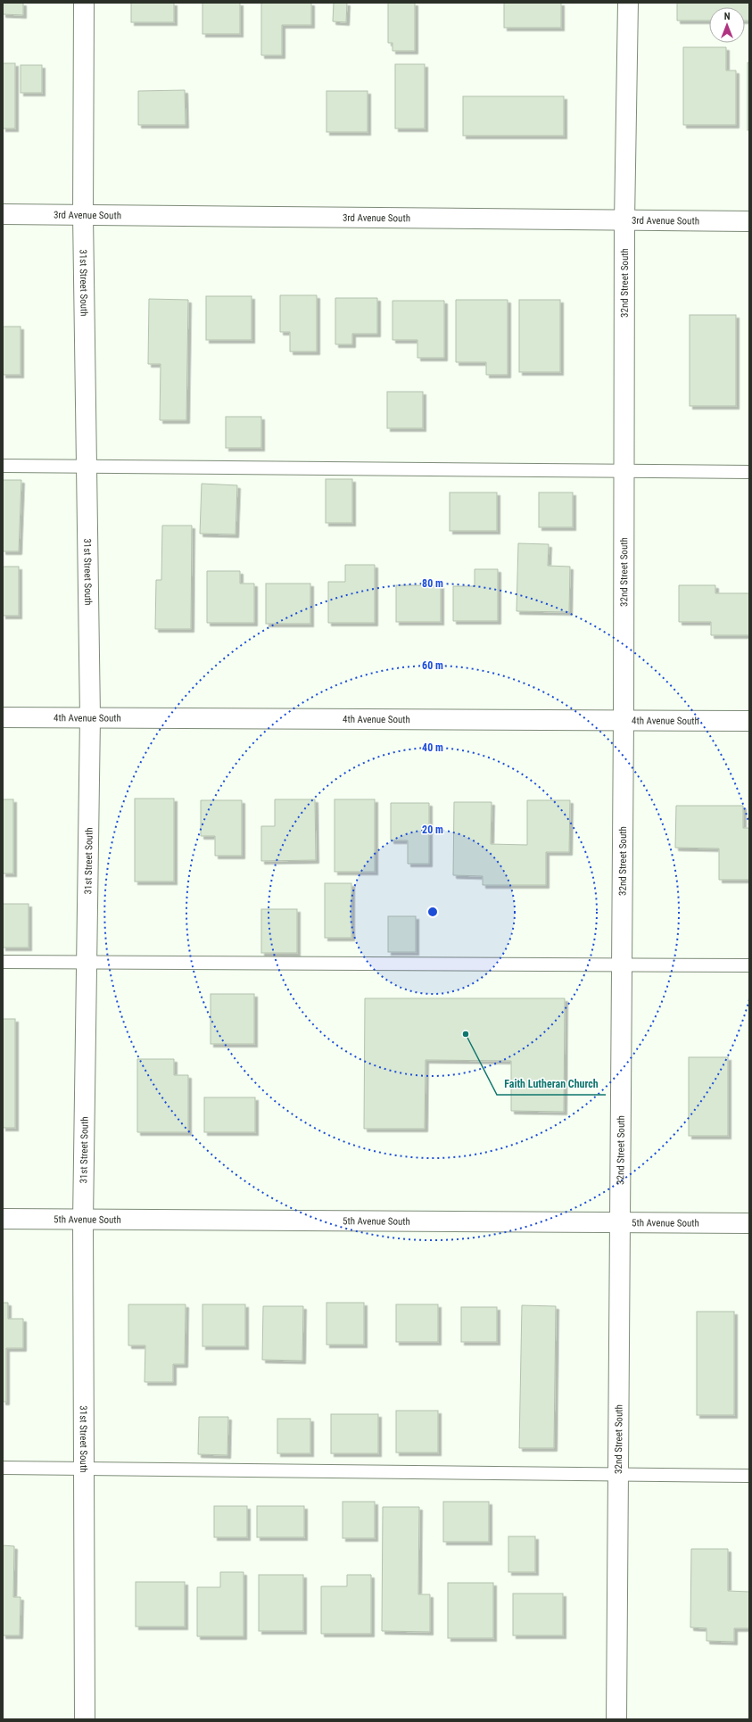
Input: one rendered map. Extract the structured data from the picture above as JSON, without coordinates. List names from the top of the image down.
{
  "streets": {
    "street": [
      "3rd Avenue South",
      "31st Street South",
      "32nd Street South",
      "4th Avenue South",
      "5th Avenue South"
    ]
  },
  "crossings": [
    ["3rd Avenue South", "31st Street South"],
    ["3rd Avenue South", "32nd Street South"],
    ["31st Street South", "4th Avenue South"],
    ["31st Street South", "5th Avenue South"],
    ["32nd Street South", "4th Avenue South"],
    ["32nd Street South", "5th Avenue South"]
  ],
  "places": ["Faith Lutheran Church"],
  "north": "top",
  "rings": [
    "80 m",
    "60 m",
    "40 m",
    "20 m"
  ]
}
